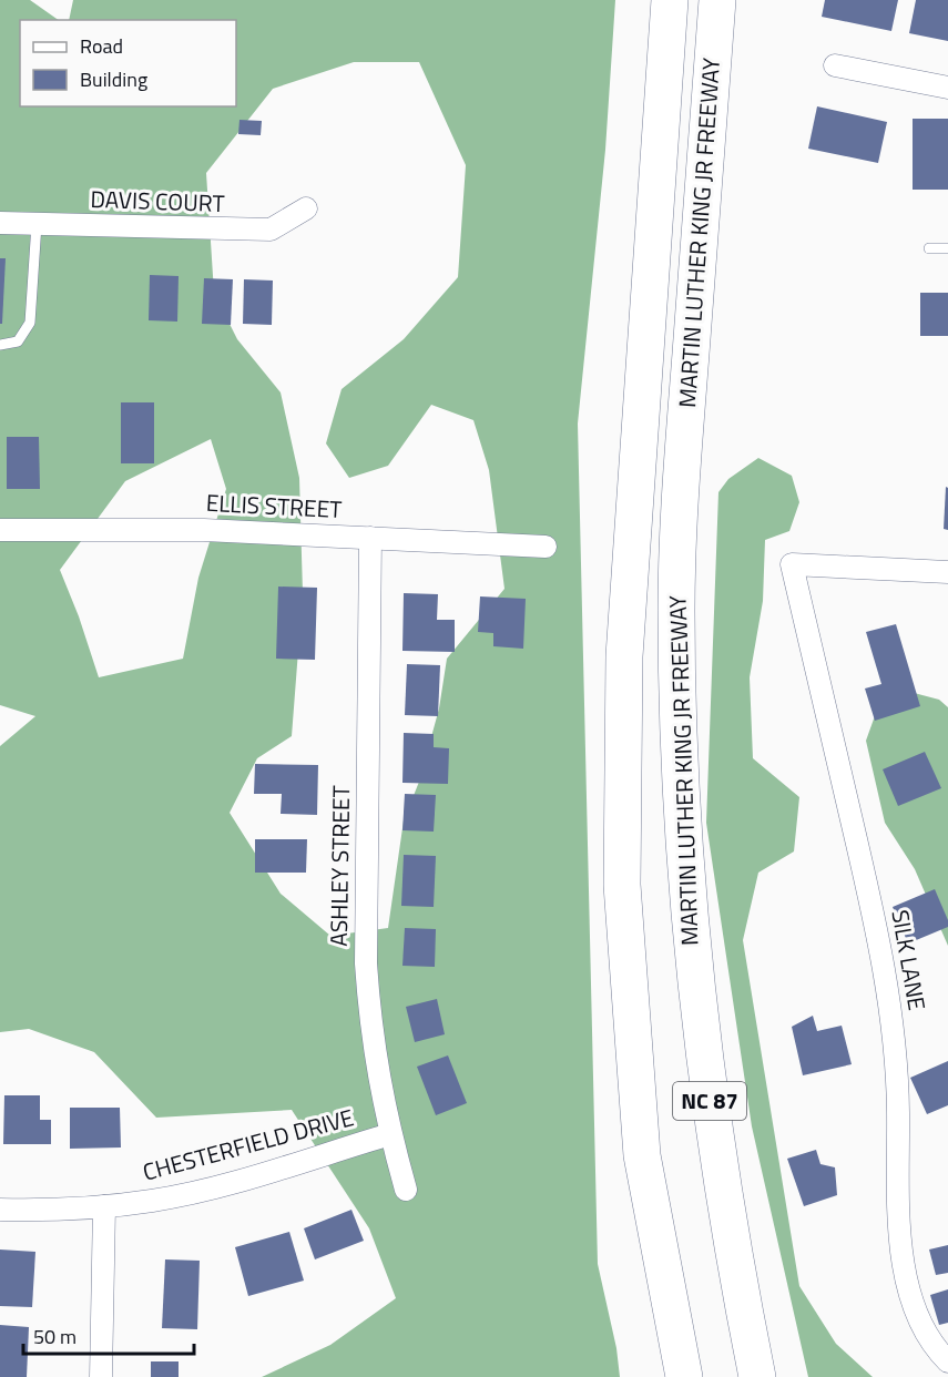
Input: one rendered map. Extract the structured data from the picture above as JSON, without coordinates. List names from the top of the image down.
{
  "streets": {
    "highway": ["MARTIN LUTHER KING JR FREEWAY", "NC 87"],
    "street": [
      "DAVIS COURT",
      "ELLIS STREET",
      "ASHLEY STREET",
      "SILK LANE",
      "CHESTERFIELD DRIVE"
    ]
  },
  "crossings": [
    ["ELLIS STREET", "ASHLEY STREET"],
    ["ASHLEY STREET", "CHESTERFIELD DRIVE"]
  ],
  "legend": ["Road", "Building"],
  "scale_bar": "50 m"
}
